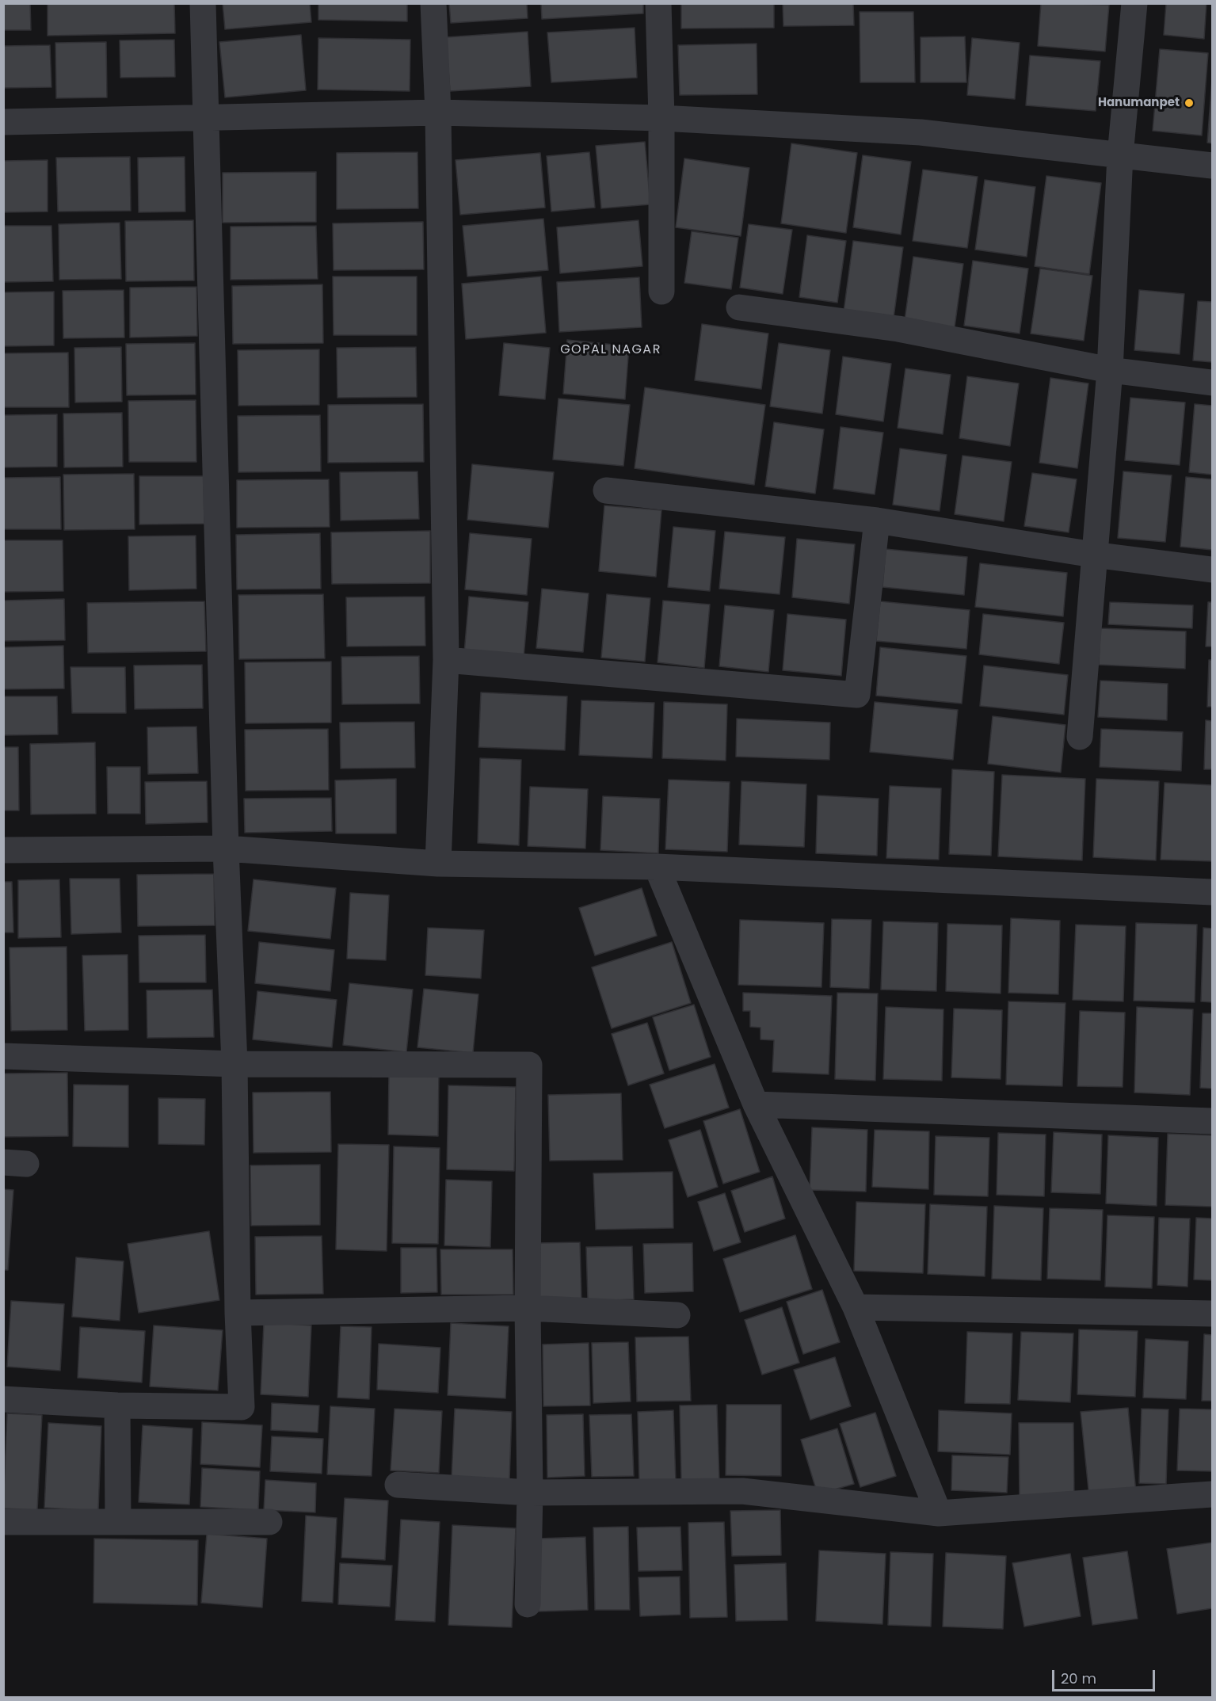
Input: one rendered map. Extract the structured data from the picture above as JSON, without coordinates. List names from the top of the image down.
{
  "districts": ["GOPAL NAGAR"],
  "places": ["Hanumanpet"],
  "scale_bar": "20 m"
}
